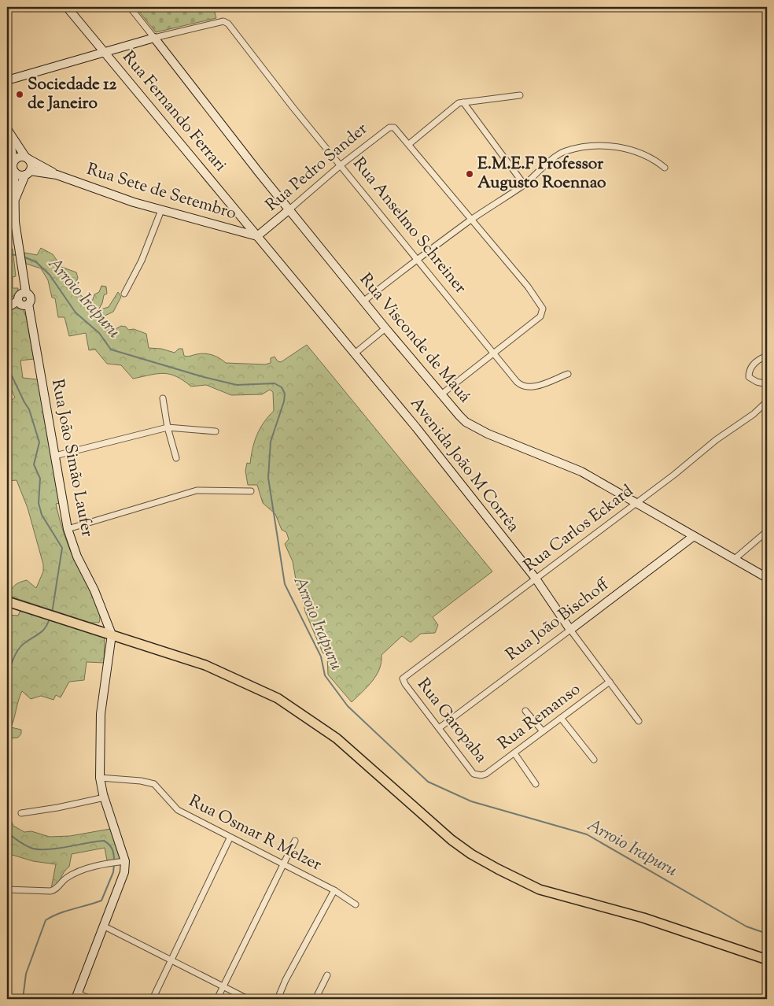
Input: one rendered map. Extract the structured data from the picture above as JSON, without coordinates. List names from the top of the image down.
{
  "streets": {
    "main road": [
      "Rua Fernando Ferrari",
      "Rua Pedro Sander",
      "Rua Sete de Setembro",
      "Rua Visconde de Mauá",
      "Rua João Simão Laufer",
      "Avenida João M Corrêa",
      "Rua João Bischoff"
    ],
    "street": [
      "Rua Anselmo Schreiner",
      "Rua Carlos Eckard",
      "Rua Remanso",
      "Rua Garopaba",
      "Rua Osmar R Melzer"
    ]
  },
  "crossings": [
    ["Rua Fernando Ferrari", "Rua Pedro Sander"],
    ["Rua Fernando Ferrari", "Rua Sete de Setembro"],
    ["Rua Fernando Ferrari", "Avenida João M Corrêa"],
    ["Rua Pedro Sander", "Rua Sete de Setembro"],
    ["Rua Pedro Sander", "Rua Anselmo Schreiner"],
    ["Rua Pedro Sander", "Rua Visconde de Mauá"],
    ["Rua Pedro Sander", "Avenida João M Corrêa"],
    ["Rua Sete de Setembro", "Avenida João M Corrêa"],
    ["Rua Anselmo Schreiner", "Rua Visconde de Mauá"],
    ["Rua Visconde de Mauá", "Rua Carlos Eckard"],
    ["Rua Visconde de Mauá", "Rua João Bischoff"],
    ["Avenida João M Corrêa", "Rua Carlos Eckard"],
    ["Avenida João M Corrêa", "Rua João Bischoff"],
    ["Avenida João M Corrêa", "Rua Remanso"],
    ["Rua Carlos Eckard", "Rua Garopaba"],
    ["Rua João Bischoff", "Rua Garopaba"],
    ["Rua Remanso", "Rua Garopaba"]
  ],
  "water": ["Arroio Irapuru"],
  "places": ["Sociedade 12 de Janeiro", "E.M.E.F Professor Augusto Roennao"]
}
